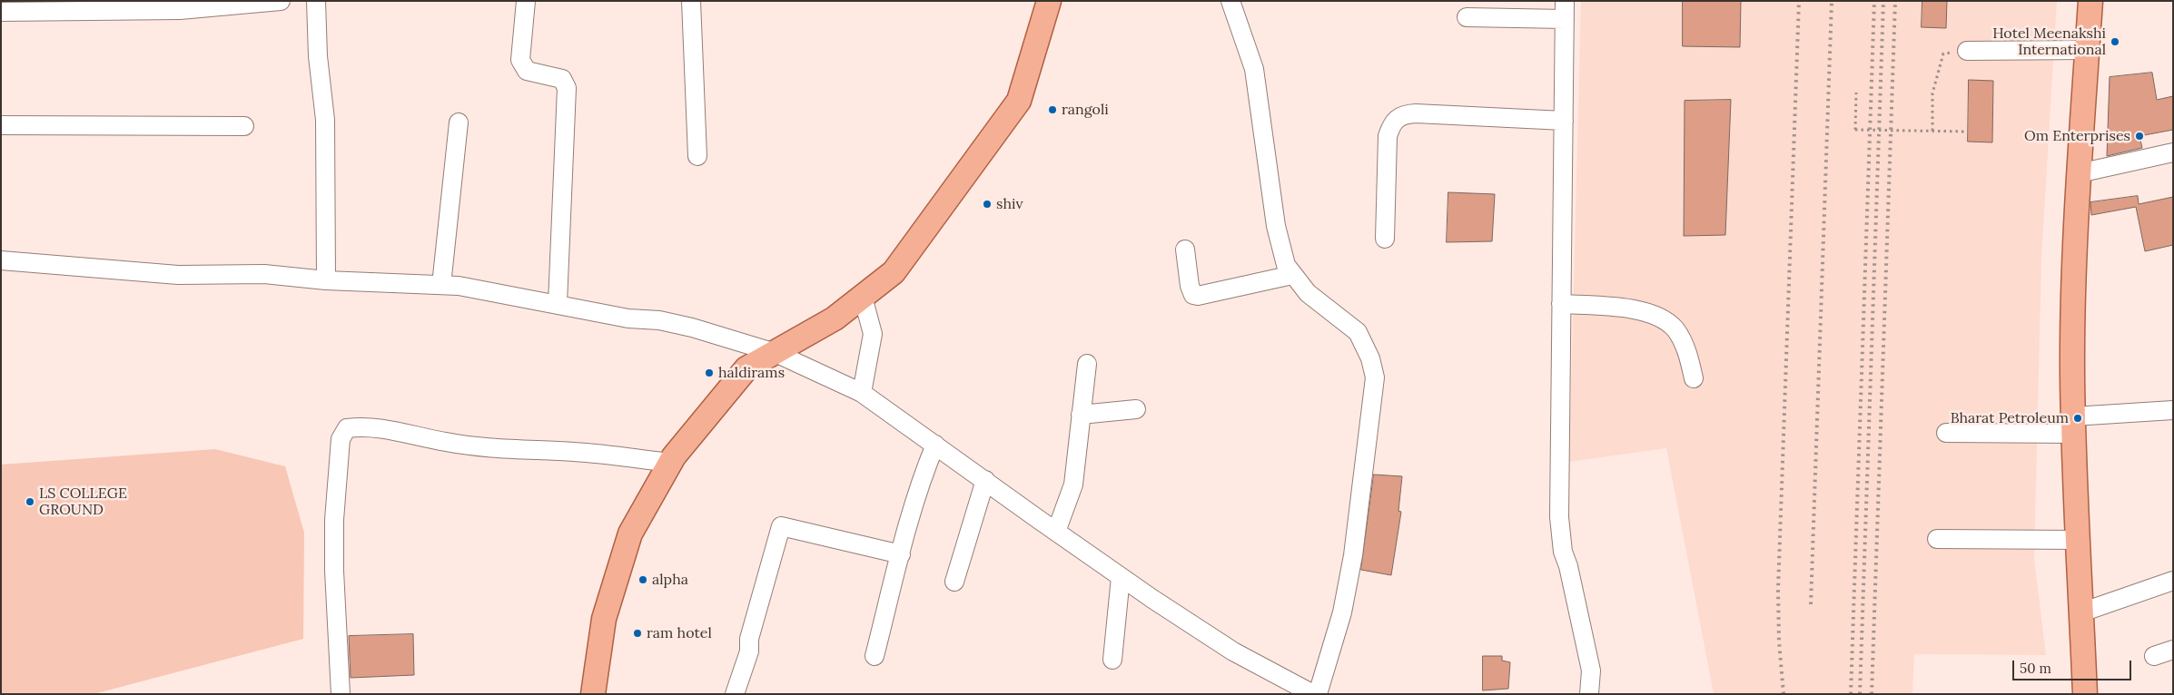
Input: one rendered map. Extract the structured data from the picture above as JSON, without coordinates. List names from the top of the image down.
{
  "places": [
    "Hotel Meenakshi International",
    "rangoli",
    "Om Enterprises",
    "shiv",
    "haldirams",
    "Bharat Petroleum",
    "LS COLLEGE GROUND",
    "alpha",
    "ram hotel"
  ],
  "scale_bar": "50 m"
}
